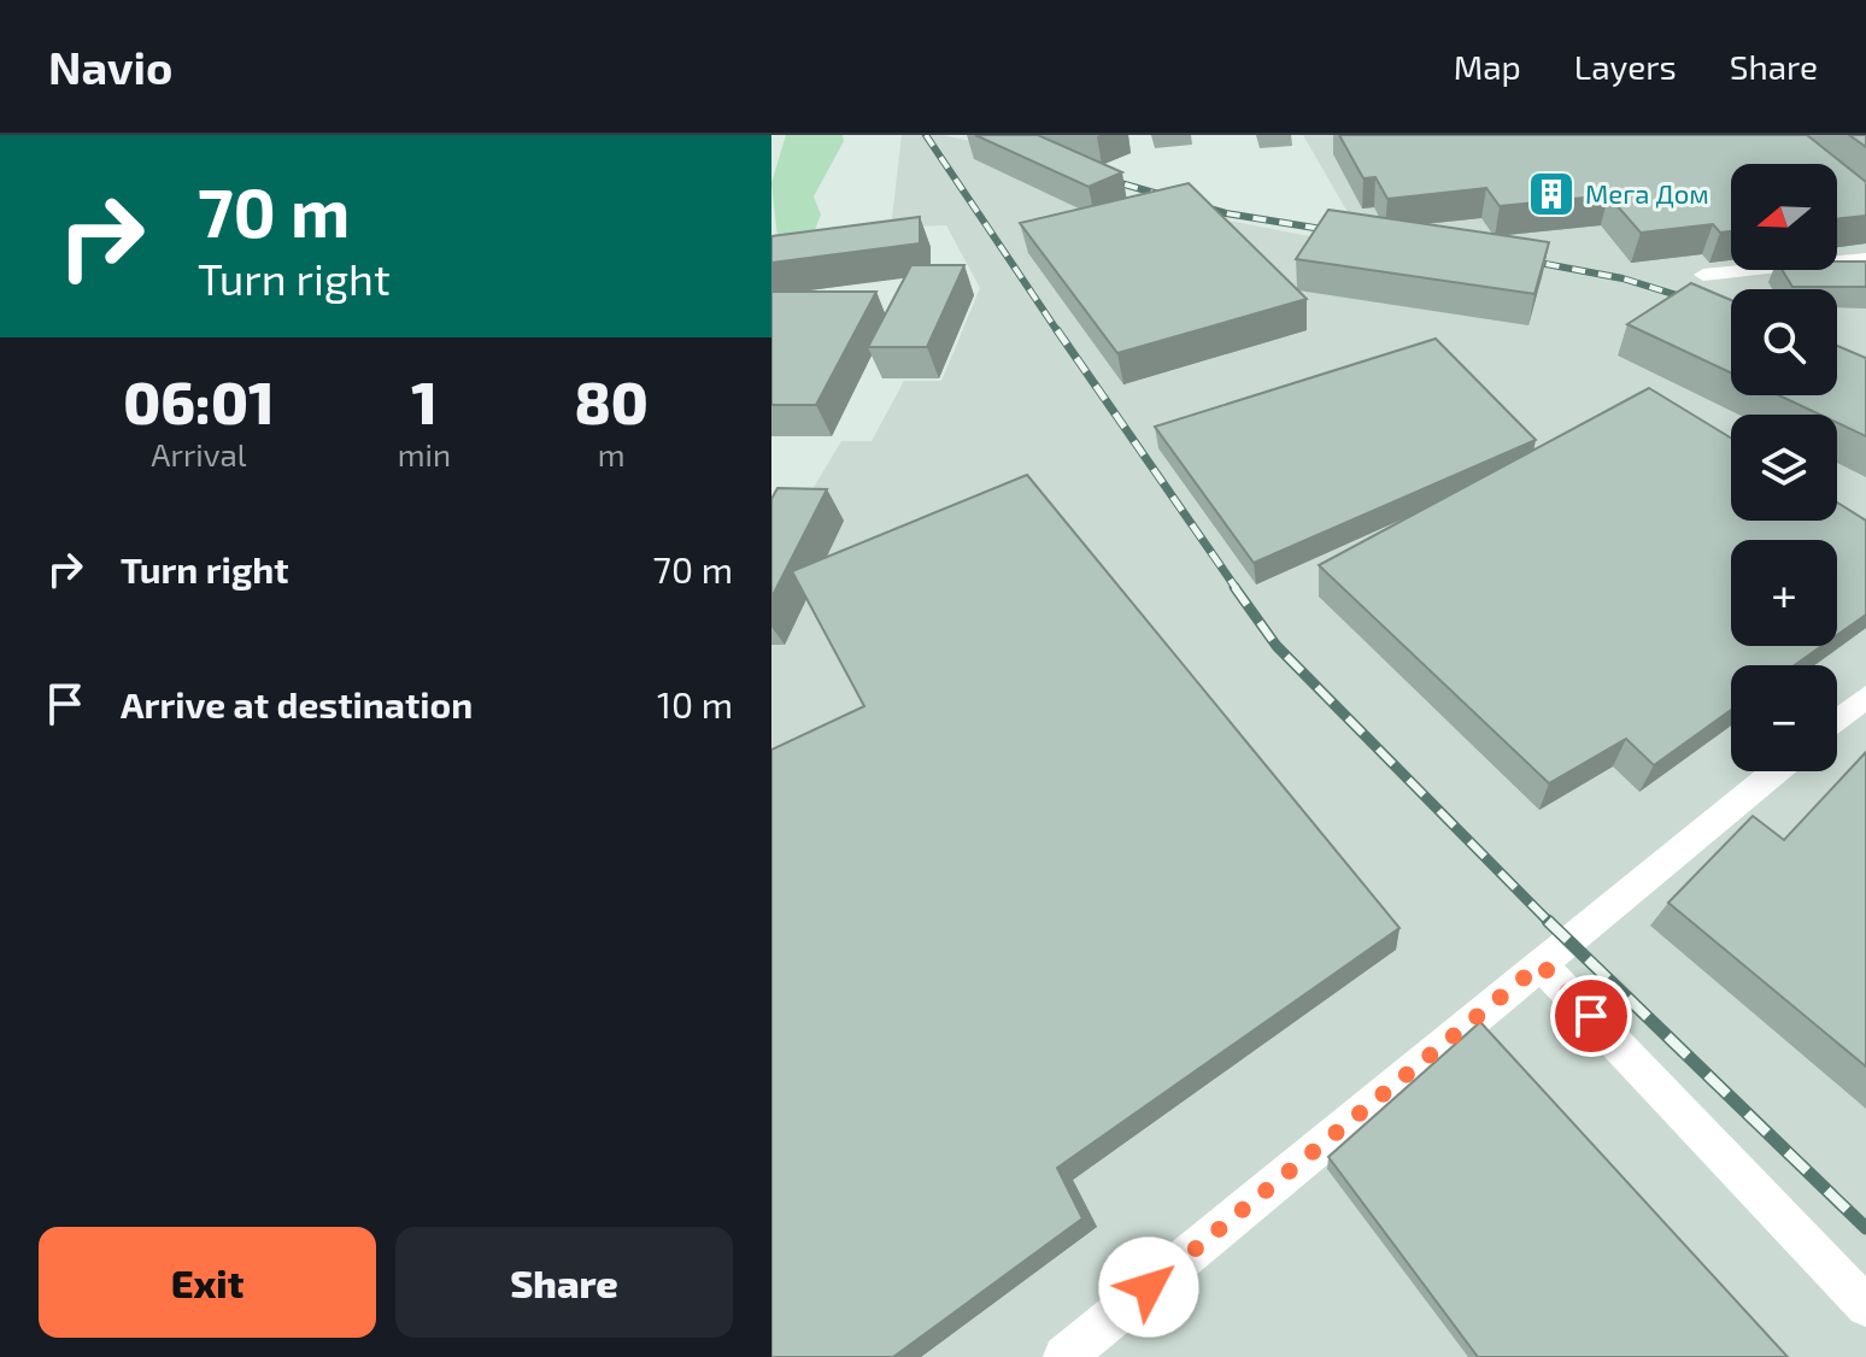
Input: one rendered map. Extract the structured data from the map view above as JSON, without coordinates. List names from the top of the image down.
{
  "places": {
    "building": ["Мега Дом"]
  },
  "north": "left",
  "page": {
    "header": "Navio",
    "nav": ["Map", "Layers", "Share"],
    "turn": ["70 m", "Turn right"],
    "map_buttons": ["+", "−"],
    "eta": [
      "06:01",
      "Arrival",
      "1",
      "min",
      "80",
      "m"
    ],
    "list": [
      {
        "name": "Turn right",
        "value": "70 m"
      },
      {
        "name": "Arrive at destination",
        "value": "10 m"
      }
    ],
    "buttons": ["Exit", "Share"]
  }
}
